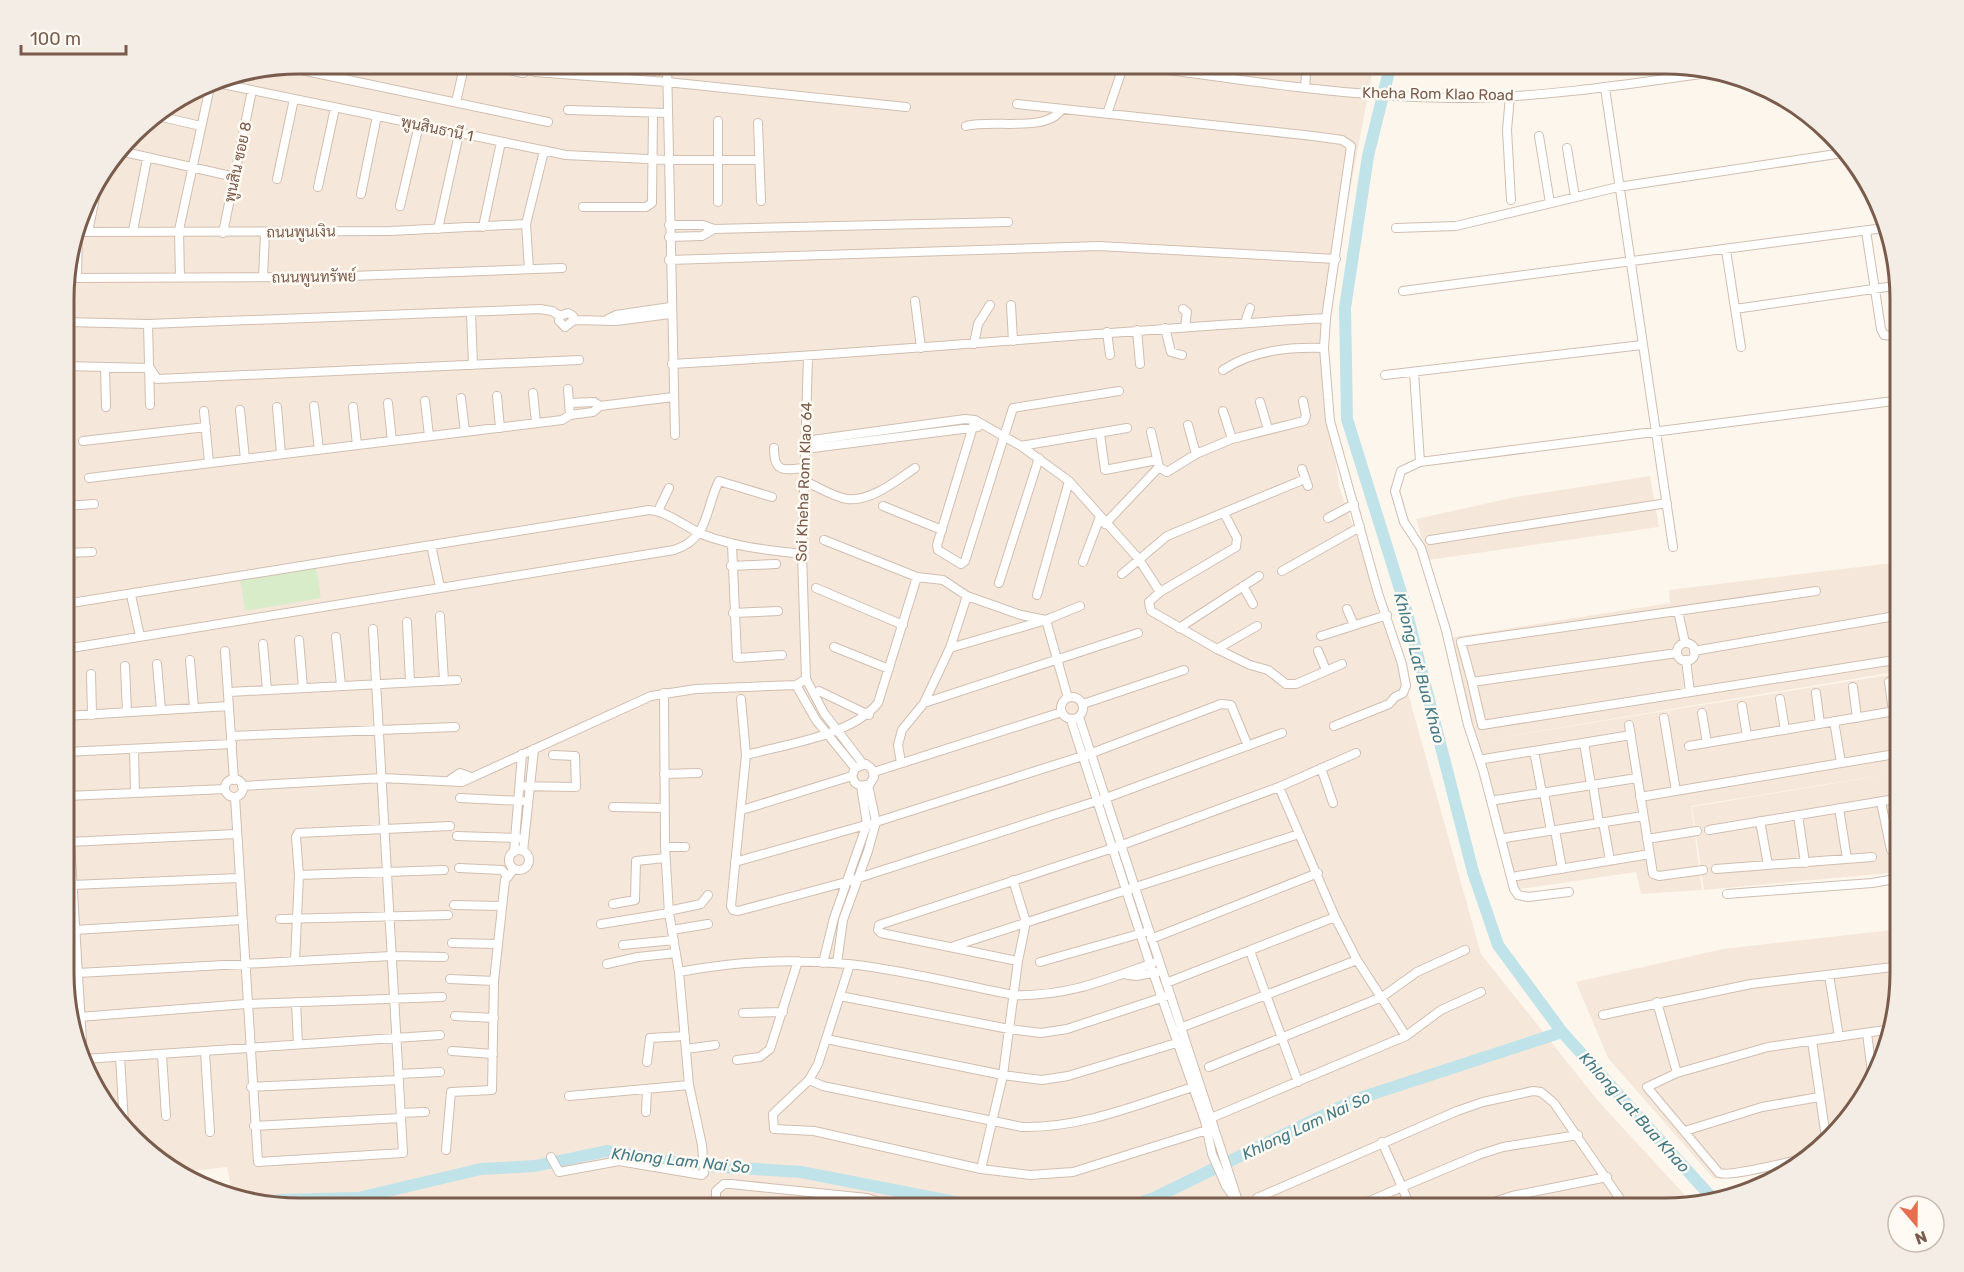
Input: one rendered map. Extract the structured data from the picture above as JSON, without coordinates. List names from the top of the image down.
{
  "streets": {
    "street": [
      "Kheha Rom Klao Road",
      "พูนสินธานี 1",
      "พูนสิน ซอย 8",
      "ถนนพูนเงิน",
      "ถนนพูนทรัพย์",
      "Soi Kheha Rom Klao 64"
    ]
  },
  "crossings": [
    ["พูนสินธานี 1", "พูนสิน ซอย 8"],
    ["พูนสิน ซอย 8", "ถนนพูนเงิน"]
  ],
  "water": ["Khlong Lat Bua Khao", "Khlong Lam Nai So"],
  "scale_bar": "100 m",
  "north": "bottom"
}
